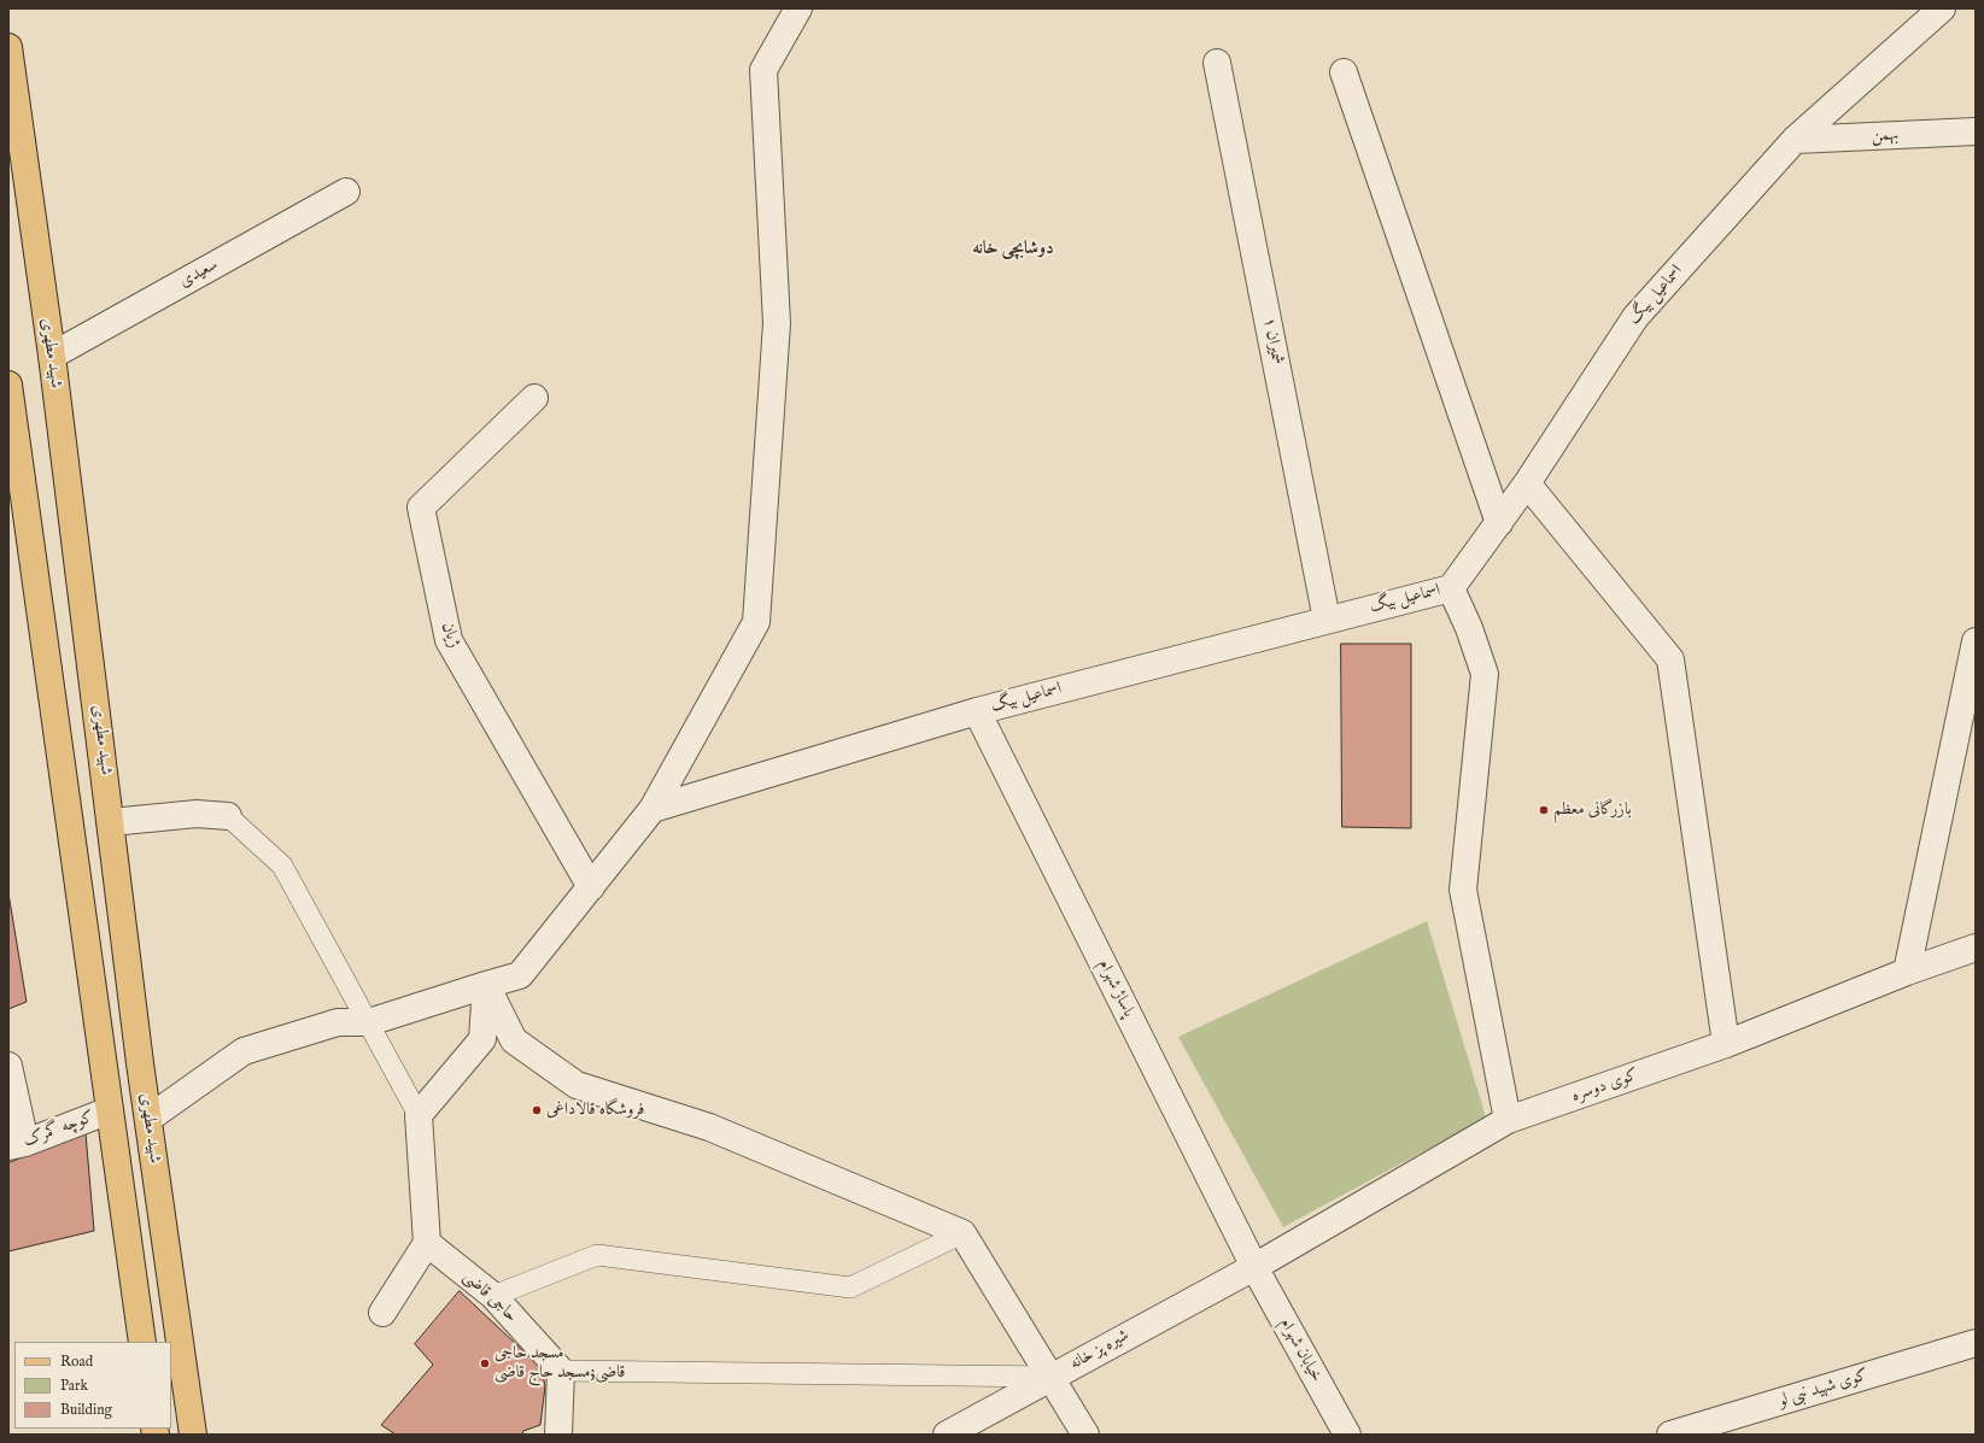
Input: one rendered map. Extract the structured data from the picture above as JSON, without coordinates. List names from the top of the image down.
{
  "streets": {
    "main road": ["شهید مطهری"],
    "street": [
      "بهمن",
      "سعیدی",
      "اسماعیل بیگ",
      "شمیران ۱",
      "ژیان",
      "پاساژ شهرام",
      "کوی دوسره",
      "کوچه گمرک",
      "حاجی قاضی",
      "شیره پز خانه",
      "خیابان شهرام",
      "کوی شهید نبی لو"
    ]
  },
  "crossings": [
    ["بهمن", "اسماعیل بیگ"],
    ["سعیدی", "شهید مطهری"],
    ["اسماعیل بیگ", "شمیران ۱"],
    ["اسماعیل بیگ", "پاساژ شهرام"],
    ["پاساژ شهرام", "کوی دوسره"],
    ["پاساژ شهرام", "شیره پز خانه"],
    ["پاساژ شهرام", "خیابان شهرام"],
    ["کوی دوسره", "شیره پز خانه"],
    ["کوی دوسره", "خیابان شهرام"],
    ["شیره پز خانه", "خیابان شهرام"]
  ],
  "districts": ["دوشابچی خانه"],
  "places": ["بازرگانی معظم", "فروشگاه قالاداغی", "مسجد حاجی قاضی;مسجد حاج قاضی"],
  "legend": ["Road", "Park", "Building"]
}
